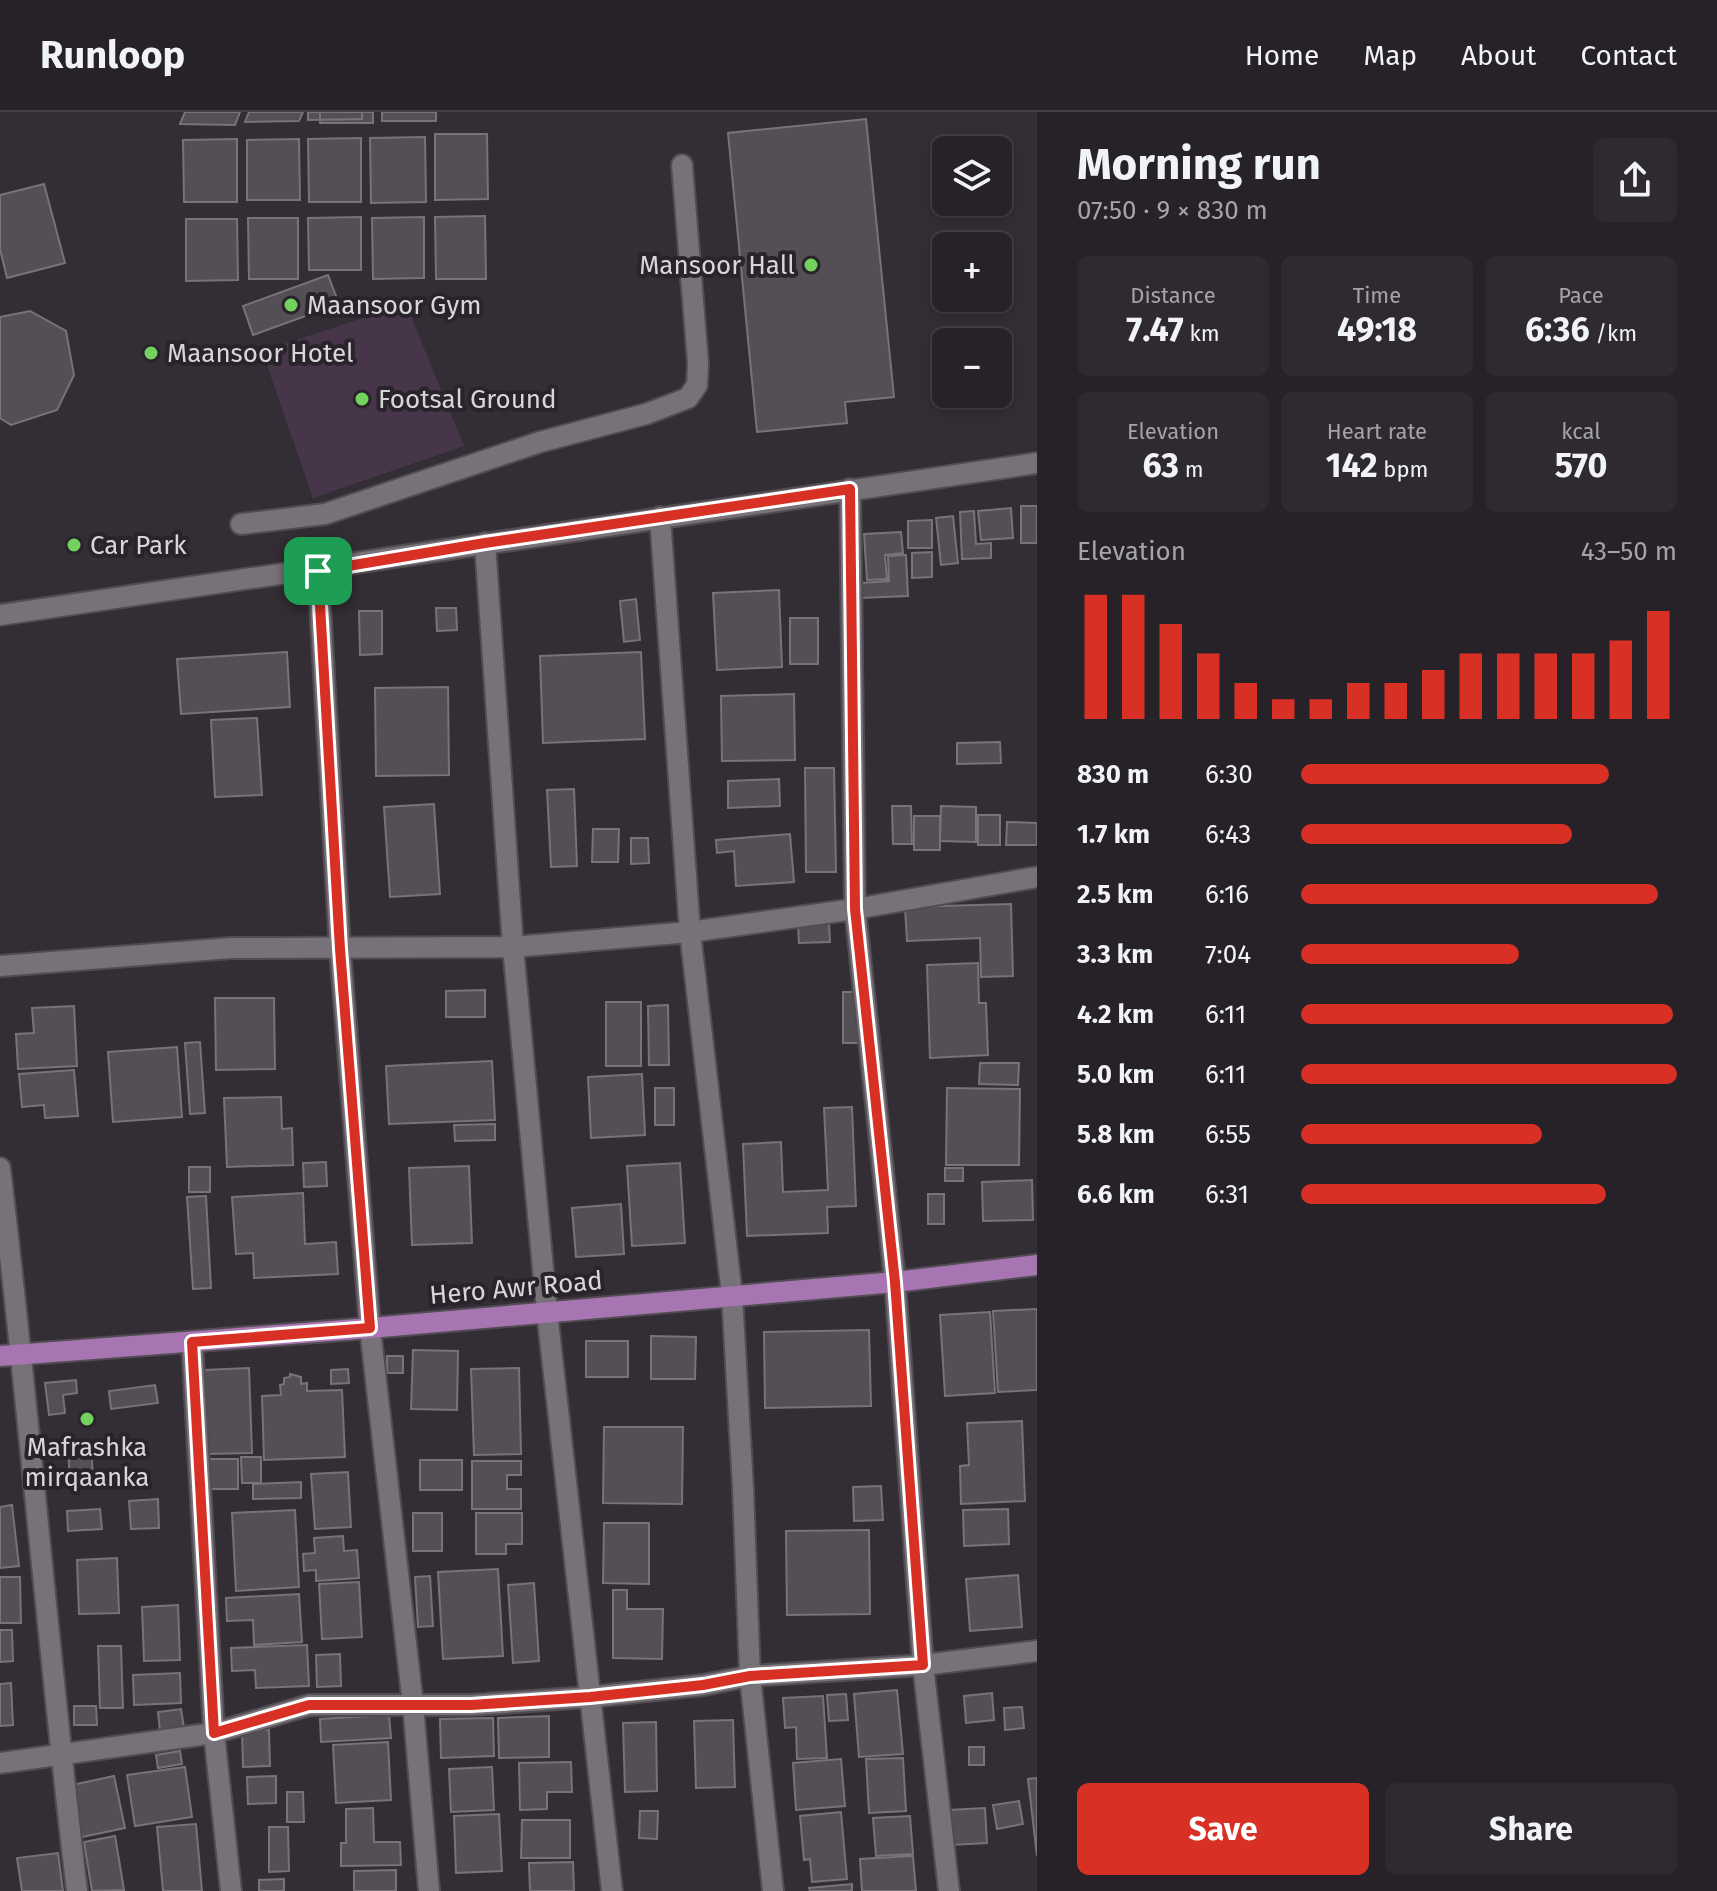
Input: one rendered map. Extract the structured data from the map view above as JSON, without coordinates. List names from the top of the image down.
{
  "streets": {
    "main road": ["Hero Awr Road"]
  },
  "places": [
    "Mansoor Hall",
    "Maansoor Gym",
    "Maansoor Hotel",
    "Footsal Ground",
    "Car Park",
    "Mafrashka mirqaanka"
  ],
  "page": {
    "header": "Runloop",
    "nav": [
      "Home",
      "Map",
      "About",
      "Contact"
    ],
    "heading": ["Morning run", "07:50 · 9 × 830 m"],
    "map_buttons": ["+", "−"],
    "stats": [
      ["Distance", "7.47 km"],
      ["Time", "49:18"],
      ["Pace", "6:36 /km"],
      ["Elevation", "63 m"],
      ["Heart rate", "142 bpm"],
      ["kcal", "570"]
    ],
    "chart": ["Elevation", "43–50 m"],
    "list": [
      {
        "name": "830 m",
        "note": "6:30"
      },
      {
        "name": "1.7 km",
        "note": "6:43"
      },
      {
        "name": "2.5 km",
        "note": "6:16"
      },
      {
        "name": "3.3 km",
        "note": "7:04"
      },
      {
        "name": "4.2 km",
        "note": "6:11"
      },
      {
        "name": "5.0 km",
        "note": "6:11"
      },
      {
        "name": "5.8 km",
        "note": "6:55"
      },
      {
        "name": "6.6 km",
        "note": "6:31"
      }
    ],
    "buttons": ["Save", "Share"]
  }
}
